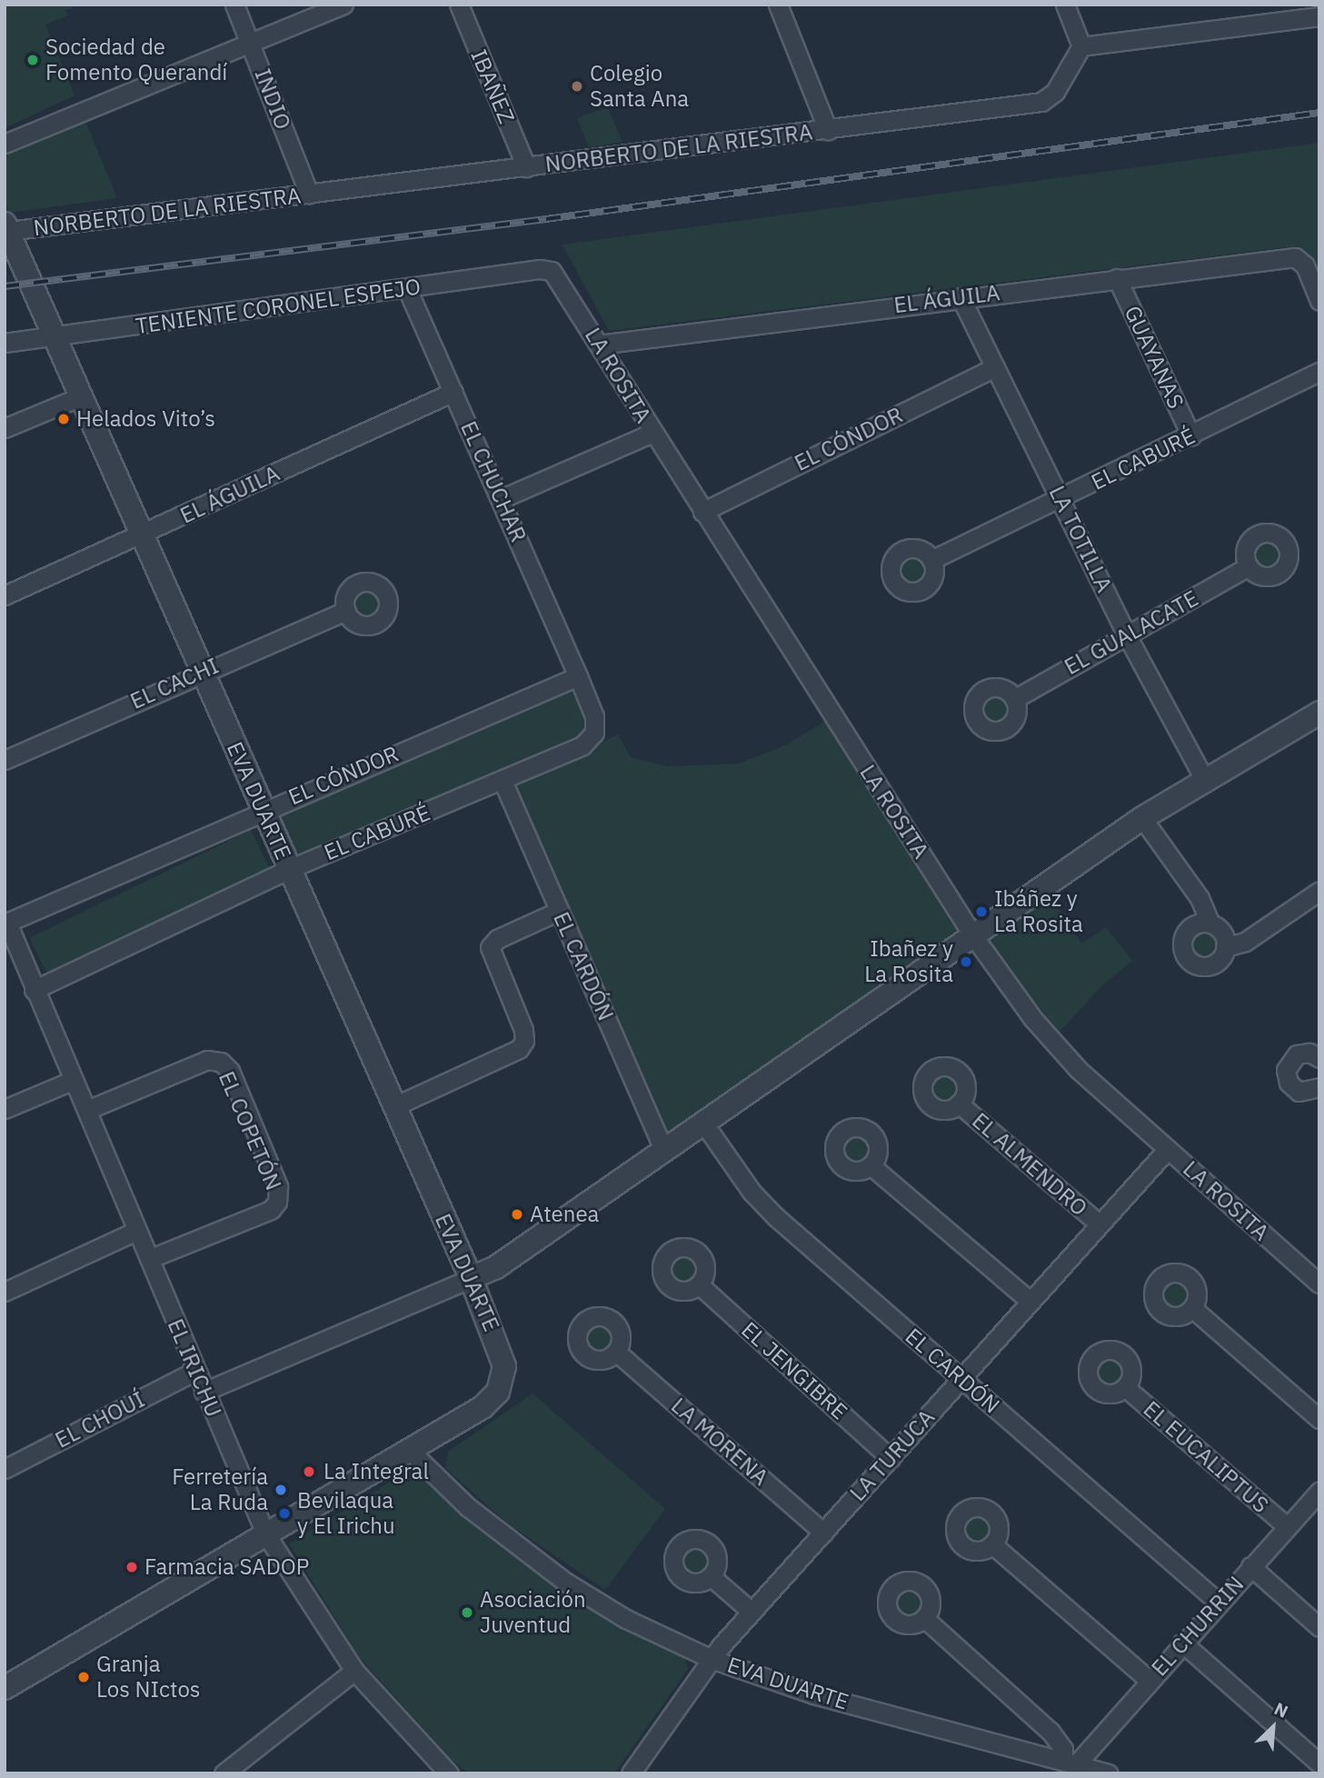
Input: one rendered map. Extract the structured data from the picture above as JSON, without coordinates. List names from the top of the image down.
{
  "streets": {
    "street": [
      "IBAÑEZ",
      "INDIO",
      "NORBERTO DE LA RIESTRA",
      "EL ÁGUILA",
      "TENIENTE CORONEL ESPEJO",
      "GUAYANAS",
      "LA ROSITA",
      "EL CÓNDOR",
      "EL CABURÉ",
      "EL CHUCHAR",
      "LA TOTILLA",
      "EL GUALACATE",
      "EL CACHI",
      "EVA DUARTE",
      "EL CARDÓN",
      "EL COPETÓN",
      "EL ALMENDRO",
      "EL IRICHU",
      "EL JENGIBRE",
      "EL CHOUÍ",
      "LA MORENA",
      "LA TURUCA",
      "EL EUCALIPTUS",
      "EL CHURRIN"
    ]
  },
  "crossings": [
    ["IBAÑEZ", "NORBERTO DE LA RIESTRA"],
    ["INDIO", "NORBERTO DE LA RIESTRA"],
    ["NORBERTO DE LA RIESTRA", "EVA DUARTE"],
    ["EL ÁGUILA", "GUAYANAS"],
    ["EL ÁGUILA", "LA ROSITA"],
    ["EL ÁGUILA", "EL CHUCHAR"],
    ["EL ÁGUILA", "LA TOTILLA"],
    ["EL ÁGUILA", "EVA DUARTE"],
    ["TENIENTE CORONEL ESPEJO", "LA ROSITA"],
    ["TENIENTE CORONEL ESPEJO", "EL CHUCHAR"],
    ["TENIENTE CORONEL ESPEJO", "EVA DUARTE"],
    ["GUAYANAS", "EL CABURÉ"],
    ["LA ROSITA", "EL CÓNDOR"],
    ["LA ROSITA", "LA TURUCA"],
    ["EL CÓNDOR", "EL CABURÉ"],
    ["EL CÓNDOR", "EL CHUCHAR"],
    ["EL CÓNDOR", "LA TOTILLA"],
    ["EL CÓNDOR", "EVA DUARTE"],
    ["EL CÓNDOR", "EL IRICHU"],
    ["EL CABURÉ", "EL CHUCHAR"],
    ["EL CABURÉ", "LA TOTILLA"],
    ["EL CABURÉ", "EVA DUARTE"],
    ["EL CABURÉ", "EL CARDÓN"],
    ["EL CABURÉ", "EL IRICHU"],
    ["LA TOTILLA", "EL GUALACATE"],
    ["EL CACHI", "EVA DUARTE"],
    ["EVA DUARTE", "LA TURUCA"],
    ["EVA DUARTE", "EL CHURRIN"],
    ["EL CARDÓN", "LA TURUCA"],
    ["EL CARDÓN", "EL CHURRIN"],
    ["EL COPETÓN", "EL IRICHU"],
    ["EL ALMENDRO", "LA TURUCA"],
    ["EL IRICHU", "EL CHOUÍ"],
    ["EL JENGIBRE", "LA TURUCA"],
    ["LA MORENA", "LA TURUCA"],
    ["EL EUCALIPTUS", "EL CHURRIN"]
  ],
  "places": [
    "Sociedad de Fomento Querandí",
    "Colegio Santa Ana",
    "Helados Vito’s",
    "Ibáñez y La Rosita",
    "Ibañez y La Rosita",
    "Atenea",
    "La Integral",
    "Ferretería La Ruda",
    "Bevilaqua y El Irichu",
    "Farmacia SADOP",
    "Asociación Juventud",
    "Granja Los NIctos"
  ],
  "north": "top right"
}
